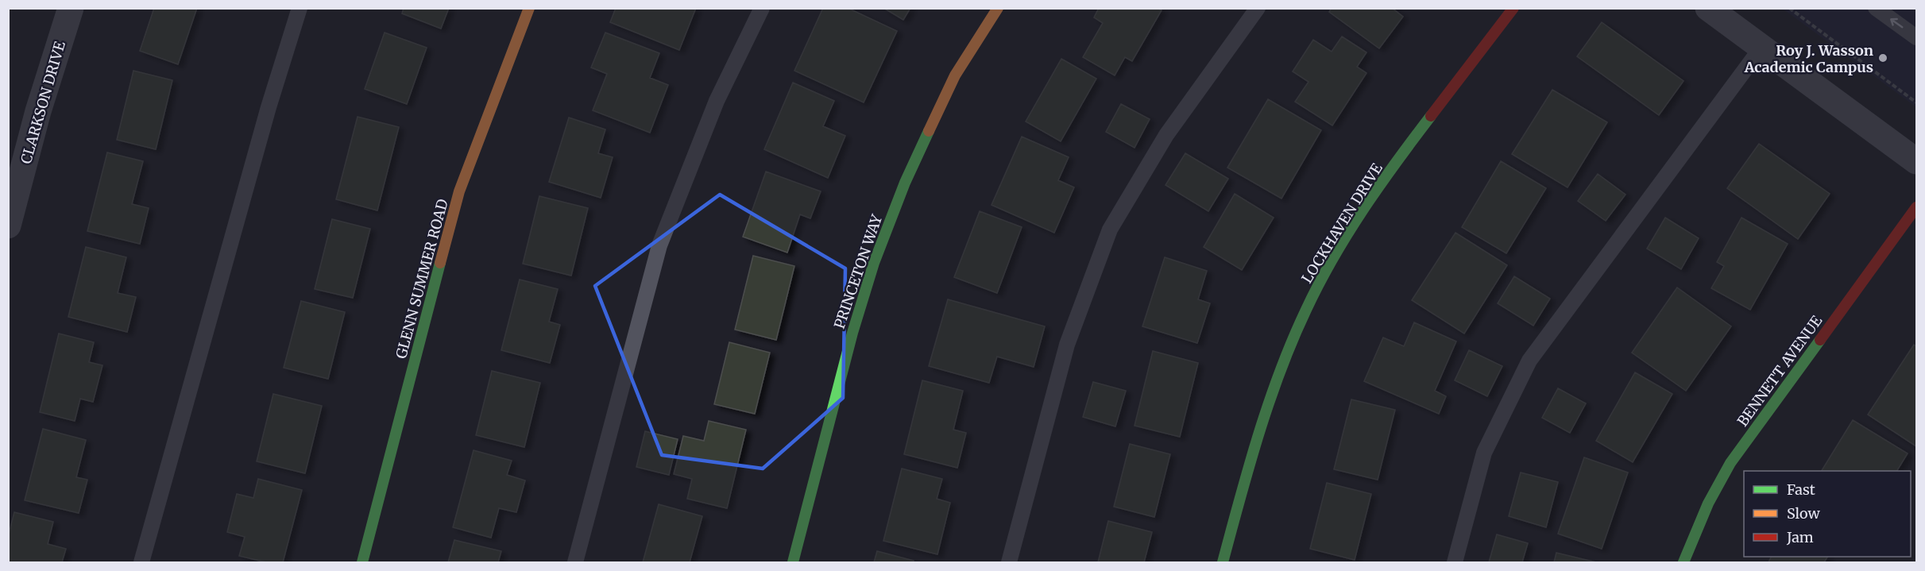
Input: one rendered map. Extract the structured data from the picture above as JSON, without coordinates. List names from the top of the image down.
{
  "streets": {
    "street": [
      "CLARKSON DRIVE",
      "LOCKHAVEN DRIVE",
      "PRINCETON WAY",
      "GLENN SUMMER ROAD",
      "BENNETT AVENUE"
    ]
  },
  "places": ["Roy J. Wasson Academic Campus"],
  "legend": ["Fast", "Slow", "Jam"]
}
